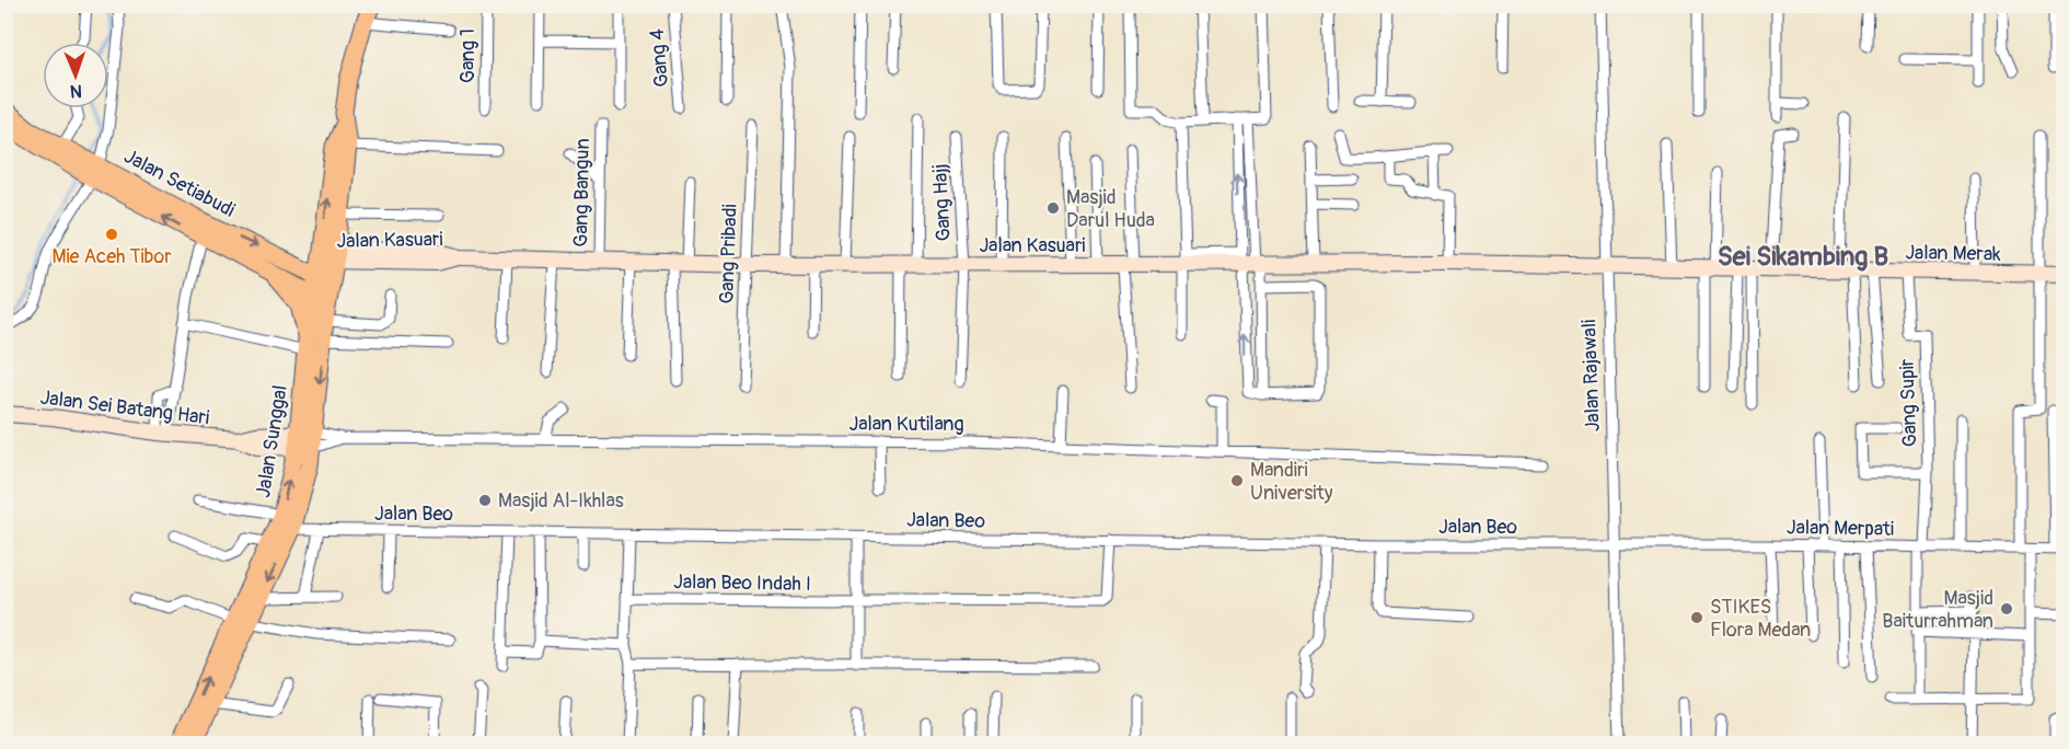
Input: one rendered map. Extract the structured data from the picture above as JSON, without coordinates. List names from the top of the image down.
{
  "streets": {
    "main road": ["Jalan Setiabudi", "Jalan Sunggal"],
    "street": [
      "Gang 1",
      "Gang 4",
      "Gang Bangun",
      "Gang Hajj",
      "Jalan Kasuari",
      "Jalan Merak",
      "Gang Pribadi",
      "Jalan Rajawali",
      "Gang Supir",
      "Jalan Sei Batang Hari",
      "Jalan Kutilang",
      "Jalan Beo",
      "Jalan Merpati",
      "Jalan Beo Indah I"
    ]
  },
  "crossings": [
    ["Jalan Setiabudi", "Jalan Sunggal"],
    ["Gang Bangun", "Jalan Kasuari"],
    ["Gang Hajj", "Jalan Kasuari"],
    ["Jalan Kasuari", "Jalan Merak"],
    ["Jalan Kasuari", "Gang Pribadi"],
    ["Jalan Kasuari", "Jalan Rajawali"],
    ["Jalan Kasuari", "Jalan Sunggal"],
    ["Jalan Merak", "Jalan Rajawali"],
    ["Jalan Merak", "Gang Supir"],
    ["Jalan Rajawali", "Jalan Beo"],
    ["Jalan Rajawali", "Jalan Merpati"],
    ["Gang Supir", "Jalan Merpati"],
    ["Jalan Sei Batang Hari", "Jalan Kutilang"],
    ["Jalan Sei Batang Hari", "Jalan Sunggal"],
    ["Jalan Kutilang", "Jalan Sunggal"],
    ["Jalan Sunggal", "Jalan Beo"],
    ["Jalan Beo", "Jalan Merpati"],
    ["Jalan Beo", "Jalan Beo Indah I"]
  ],
  "districts": ["Sei Sikambing B"],
  "places": [
    "Masjid Darul Huda",
    "Mie Aceh Tibor",
    "Mandiri University",
    "Masjid Al-Ikhlas",
    "Masjid Baiturrahman",
    "STIKES Flora Medan"
  ],
  "north": "bottom"
}
